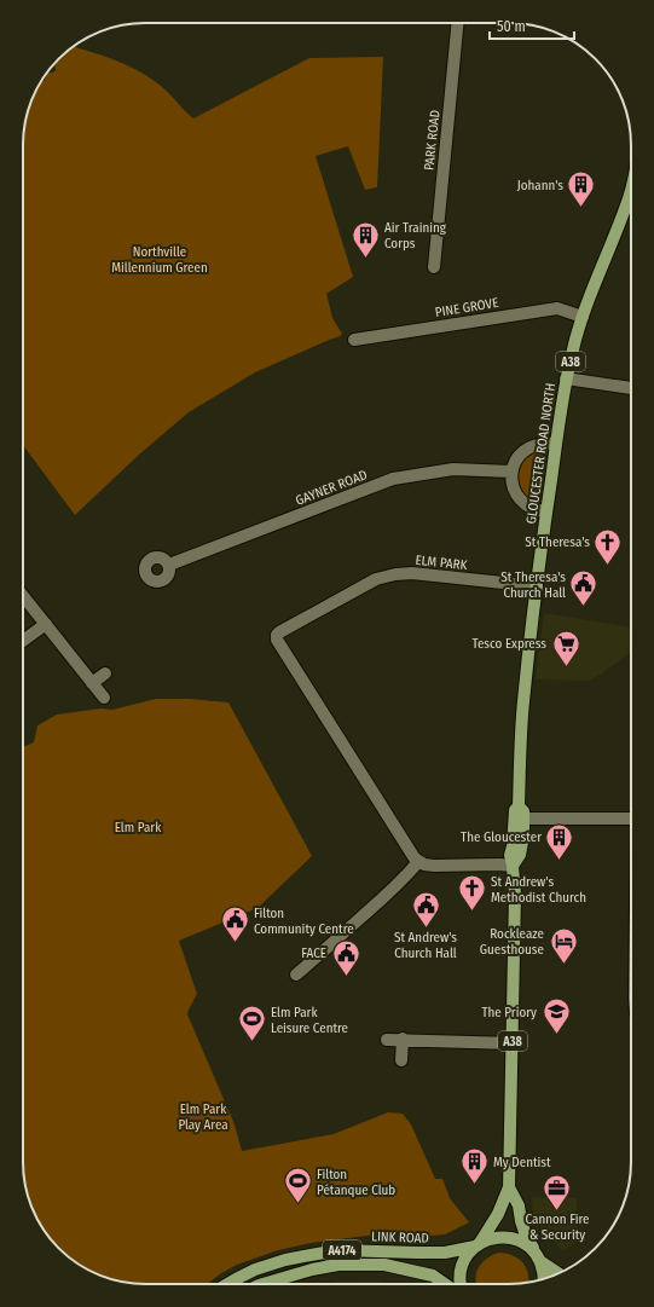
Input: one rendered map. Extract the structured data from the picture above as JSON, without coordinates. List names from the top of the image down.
{
  "streets": {
    "main road": [
      "A38",
      "GLOUCESTER ROAD NORTH",
      "LINK ROAD",
      "A4174"
    ],
    "street": [
      "PARK ROAD",
      "PINE GROVE",
      "GAYNER ROAD",
      "ELM PARK"
    ]
  },
  "crossings": [
    ["PINE GROVE", "GLOUCESTER ROAD NORTH"],
    ["GLOUCESTER ROAD NORTH", "ELM PARK"],
    ["GLOUCESTER ROAD NORTH", "LINK ROAD"]
  ],
  "parks": ["Northville Millennium Green", "Elm Park", "Elm Park Play Area"],
  "places": {
    "building": [
      "Johann's",
      "Air Training Corps",
      "The Gloucester",
      "My Dentist"
    ],
    "church": ["St Theresa's", "St Andrew's Methodist Church"],
    "public building": [
      "St Theresa's Church Hall",
      "St Andrew's Church Hall",
      "Filton Community Centre",
      "FACE"
    ],
    "supermarket": ["Tesco Express"],
    "hotel": ["Rockleaze Guesthouse"],
    "school or university": ["The Priory"],
    "sports": ["Elm Park Leisure Centre", "Filton Pétanque Club"],
    "office": ["Cannon Fire & Security"]
  },
  "scale_bar": "50 m"
}
